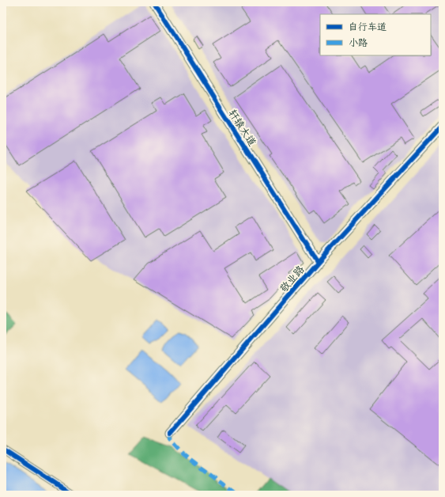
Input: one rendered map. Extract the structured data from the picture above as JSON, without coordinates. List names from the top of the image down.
{
  "streets": {
    "street": ["轩辕大道", "敬业路"]
  },
  "crossings": [
    ["轩辕大道", "敬业路"]
  ],
  "legend": ["自行车道", "小路"]
}
